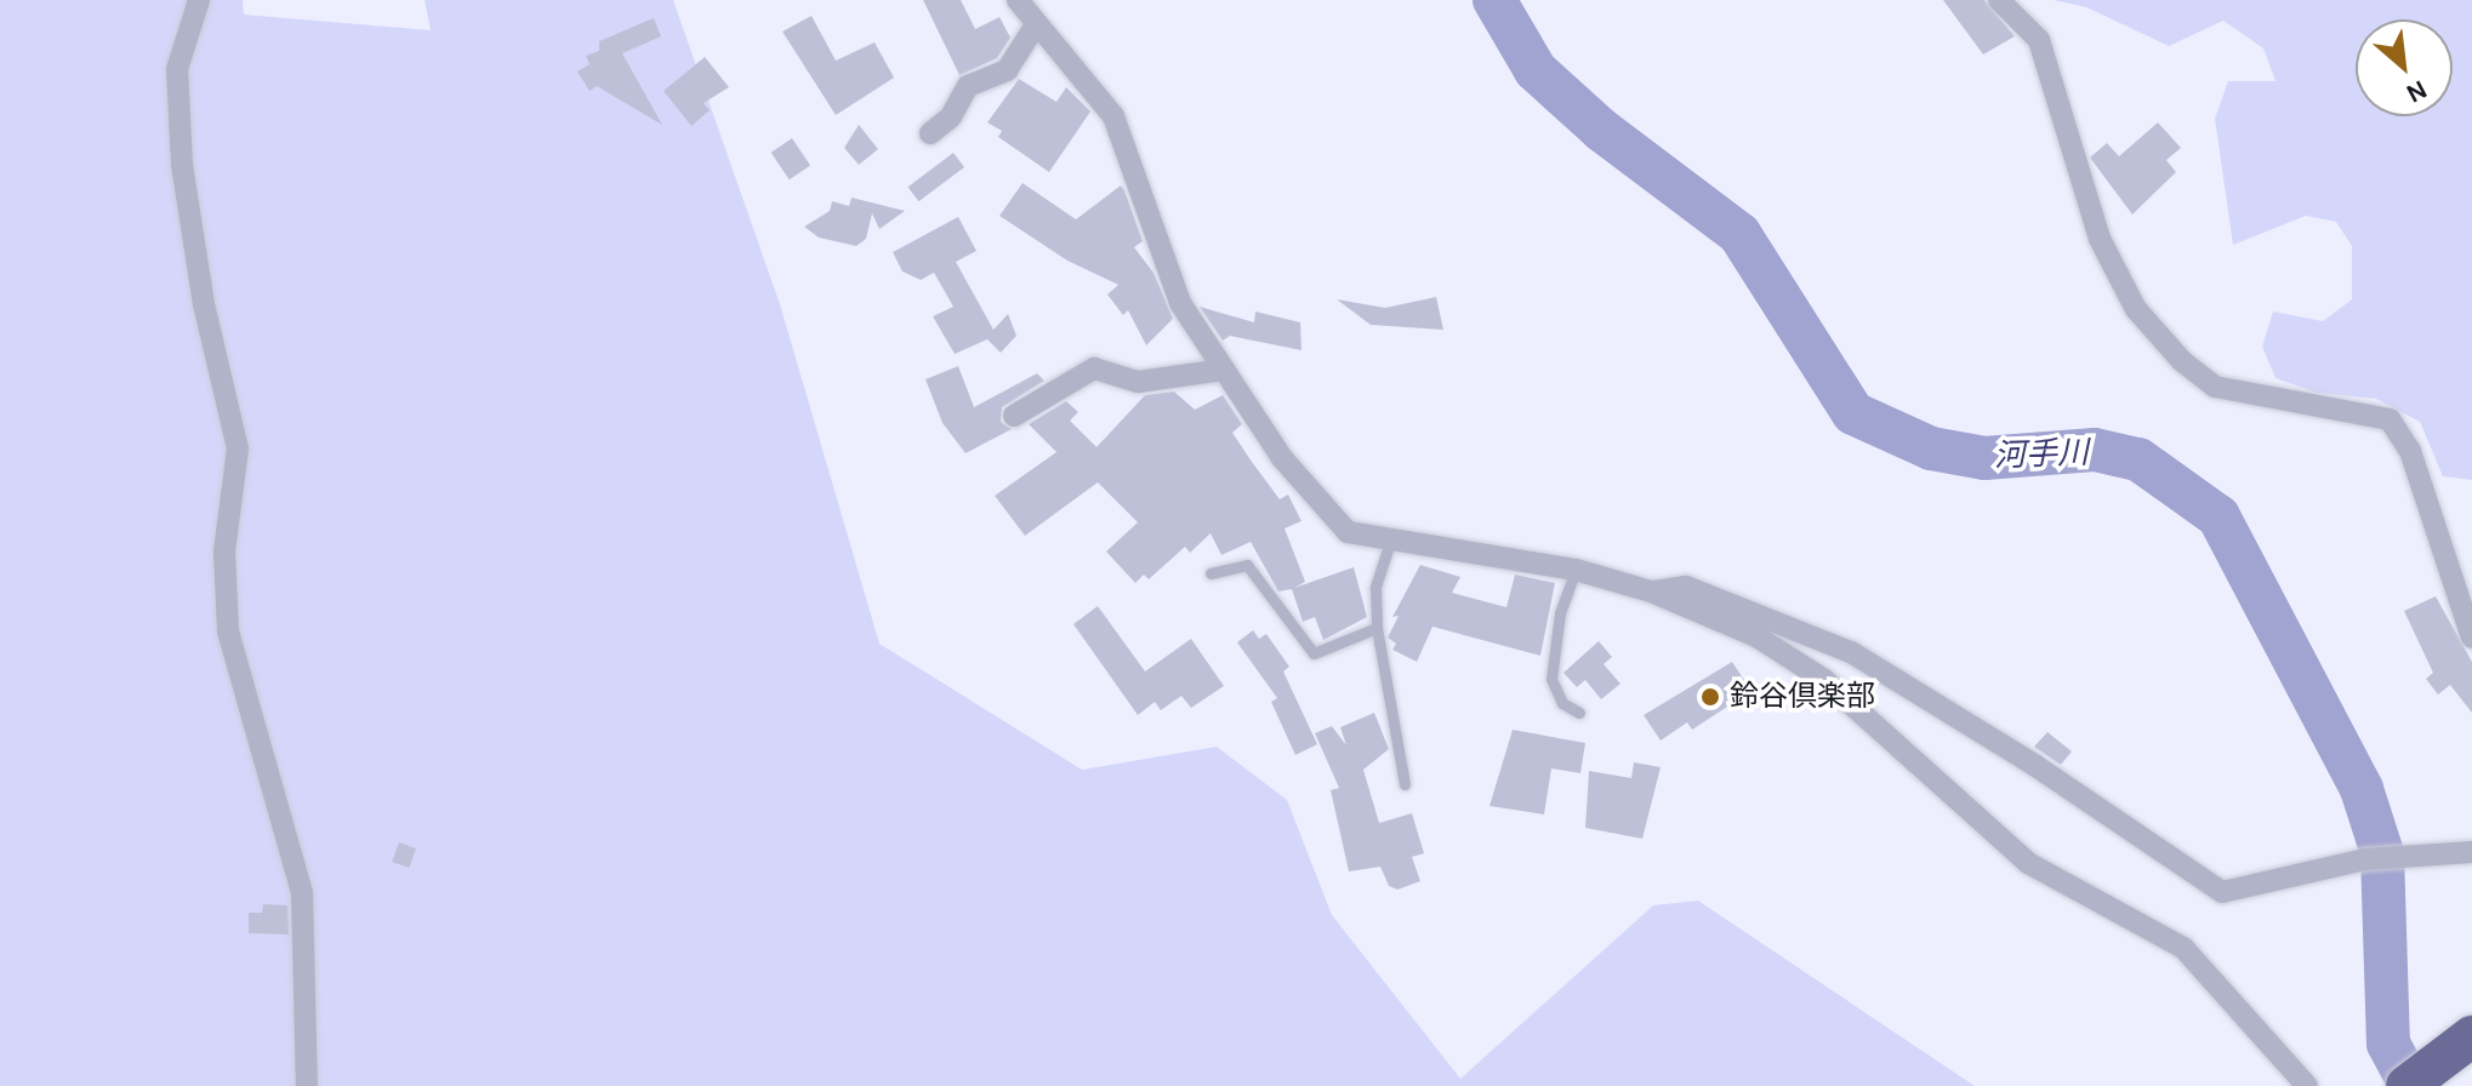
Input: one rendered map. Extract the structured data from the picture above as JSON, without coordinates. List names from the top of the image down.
{
  "water": ["河手川"],
  "places": ["鈴谷倶楽部"],
  "north": "bottom right"
}
